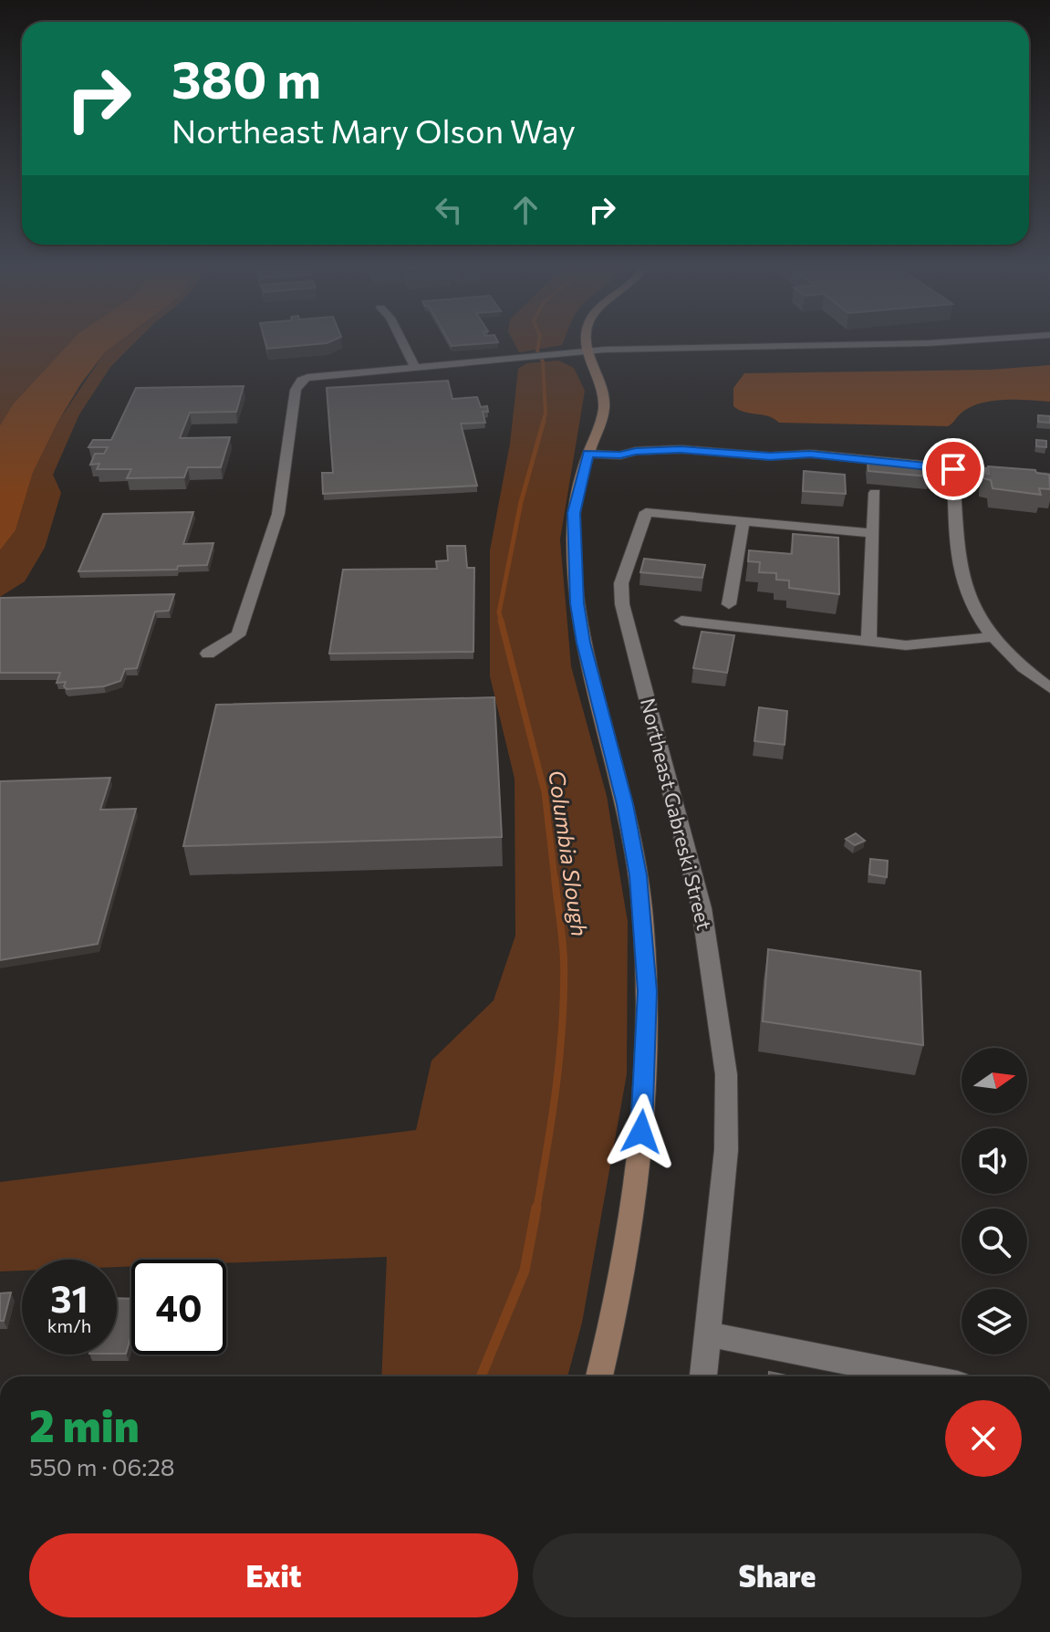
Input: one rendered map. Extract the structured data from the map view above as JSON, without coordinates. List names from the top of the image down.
{
  "streets": {
    "street": ["Northeast Gabreski Street"]
  },
  "water": ["Columbia Slough"],
  "north": "right",
  "page": {
    "turn": ["380 m", "Northeast Mary Olson Way"],
    "speed": "31 km/h",
    "limit": "40",
    "heading": ["2 min", "550 m · 06:28"],
    "buttons": ["Exit", "Share"]
  }
}
